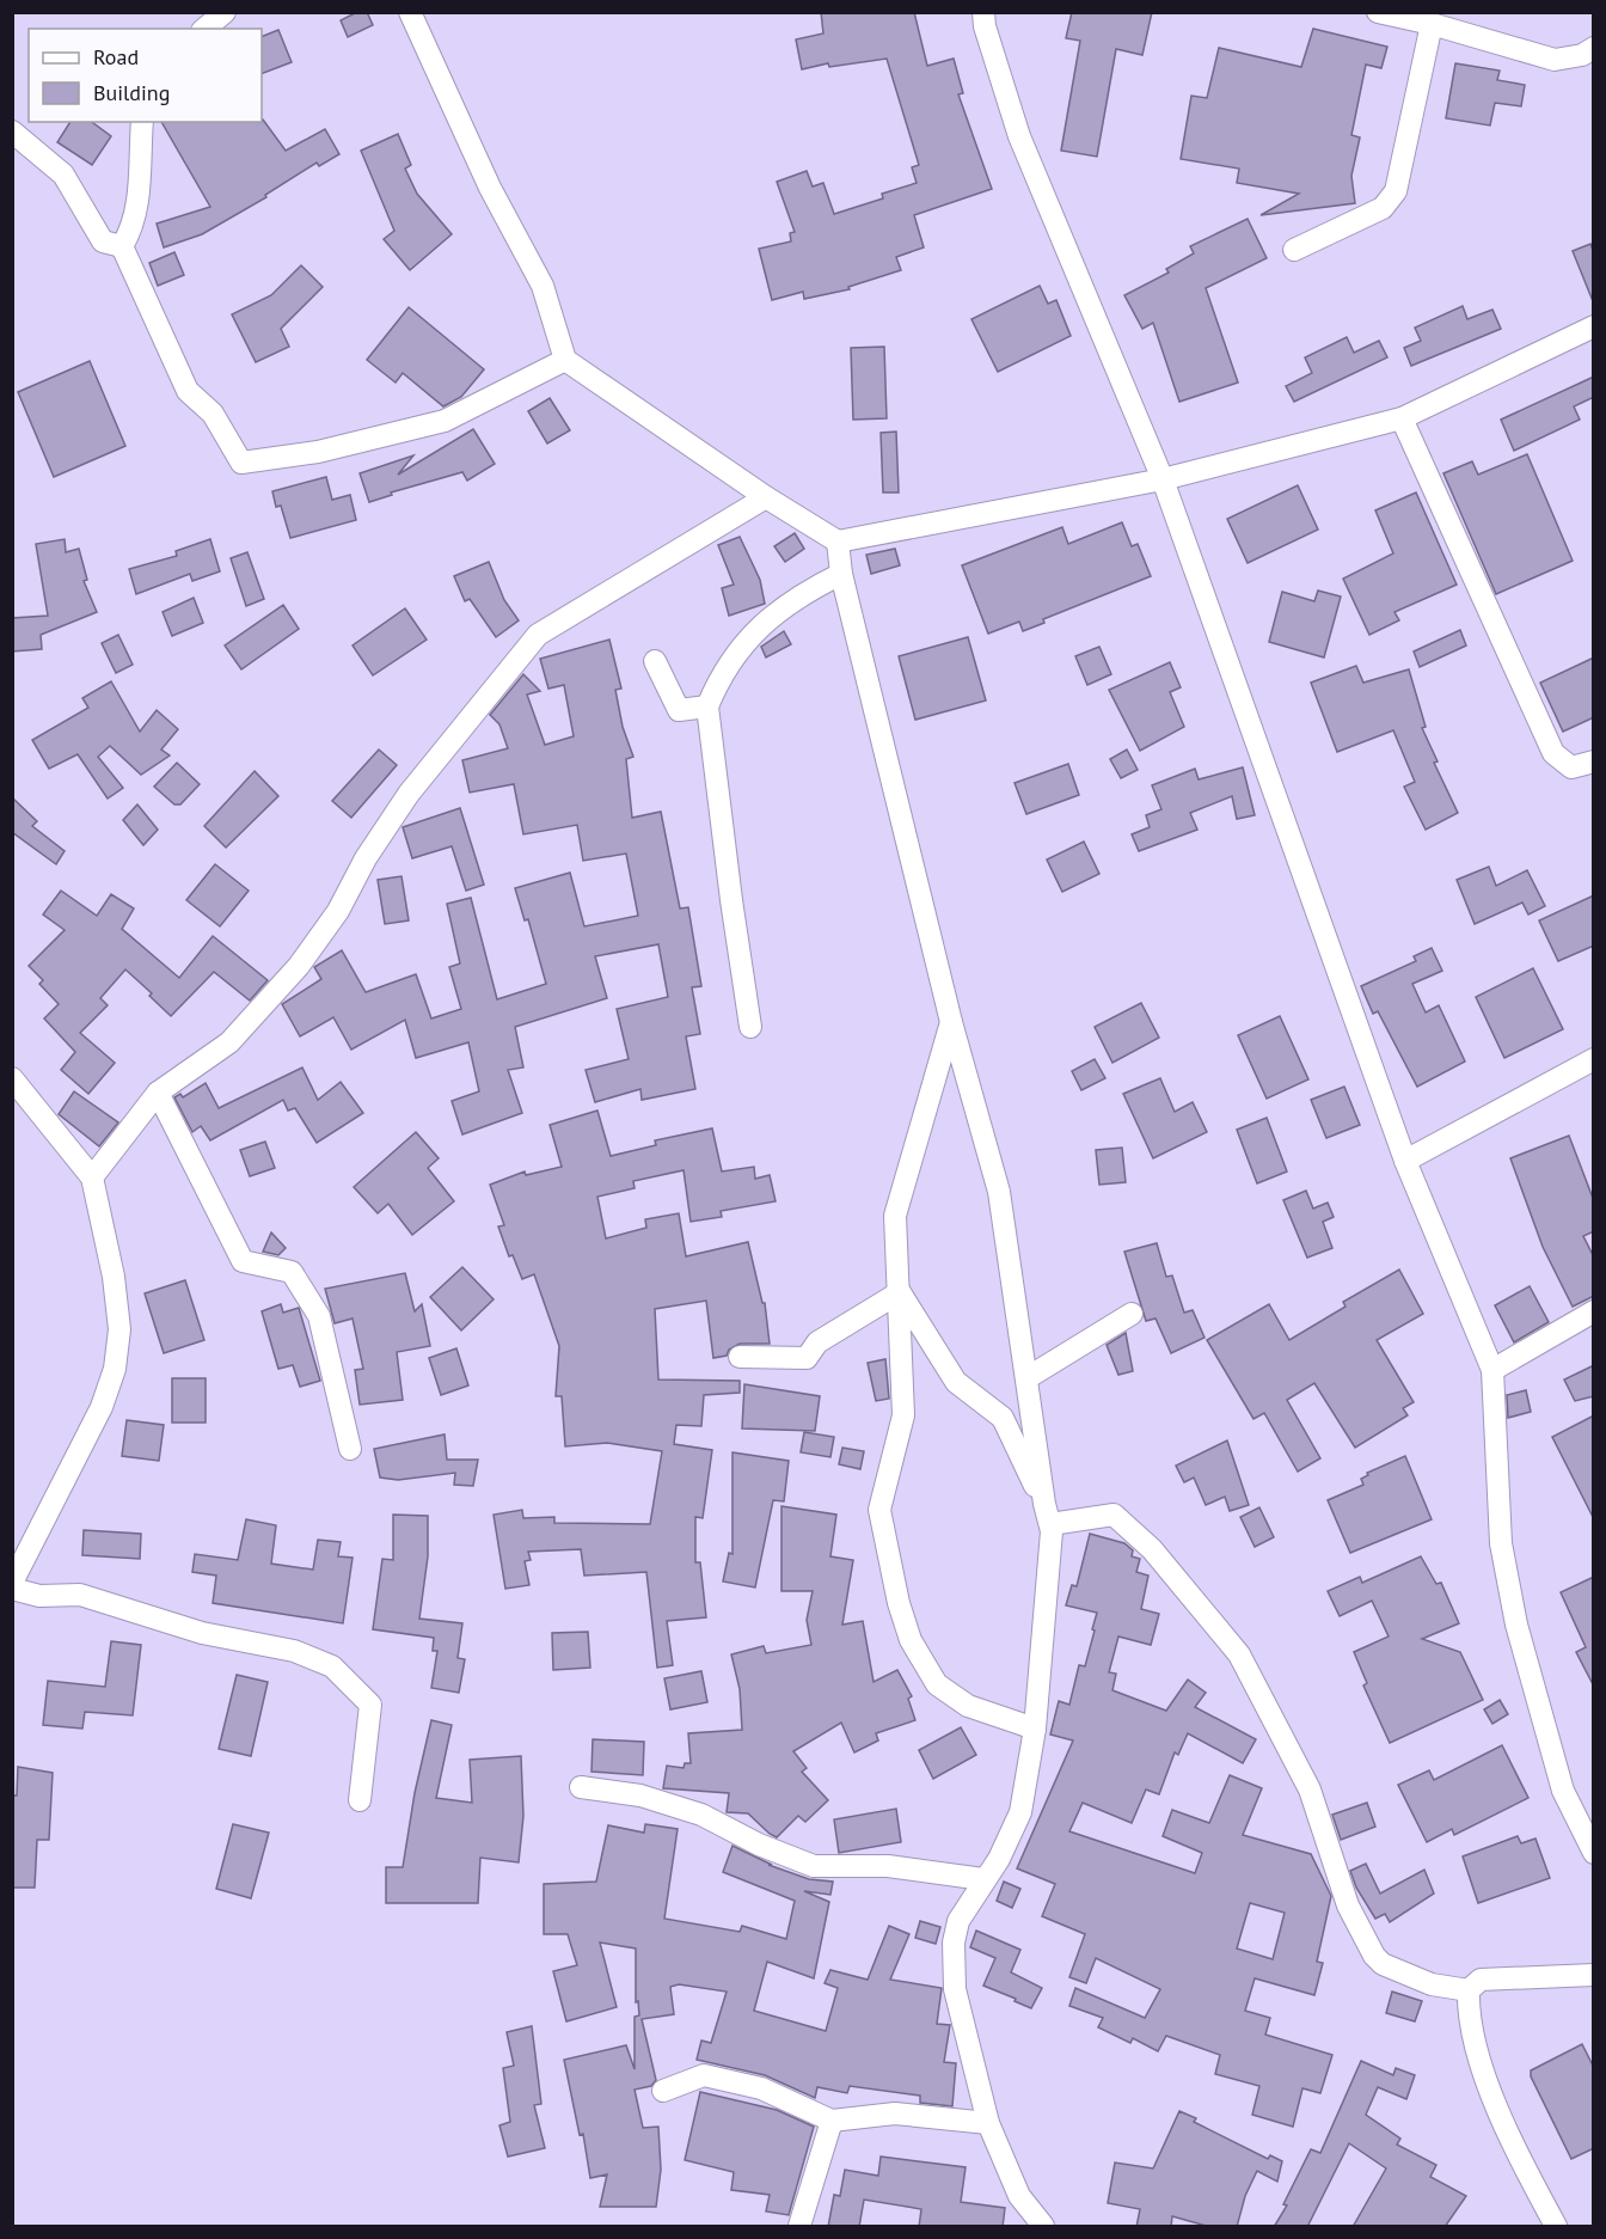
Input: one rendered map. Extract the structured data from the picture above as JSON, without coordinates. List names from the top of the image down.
{
  "legend": ["Road", "Building"]
}
